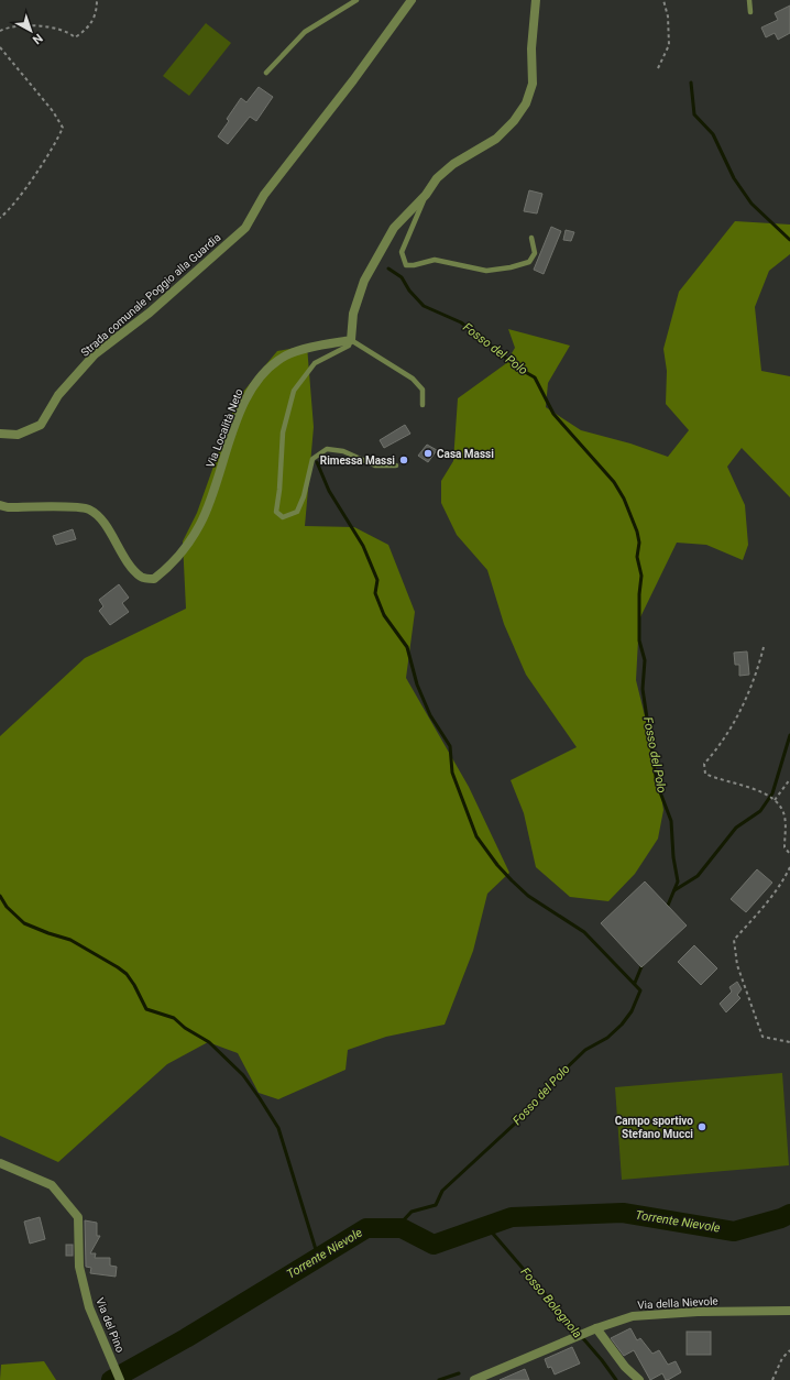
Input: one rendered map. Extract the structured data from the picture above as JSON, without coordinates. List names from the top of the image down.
{
  "streets": {
    "street": [
      "Strada comunale Poggio alla Guardia",
      "Via Località Neto",
      "Via della Nievole",
      "Via del Pino"
    ]
  },
  "water": ["Fosso del Polo", "Torrente Nievole", "Fosso Bolognola"],
  "places": ["Casa Massi", "Rimessa Massi", "Campo sportivo Stefano Mucci"],
  "north": "bottom right"
}
